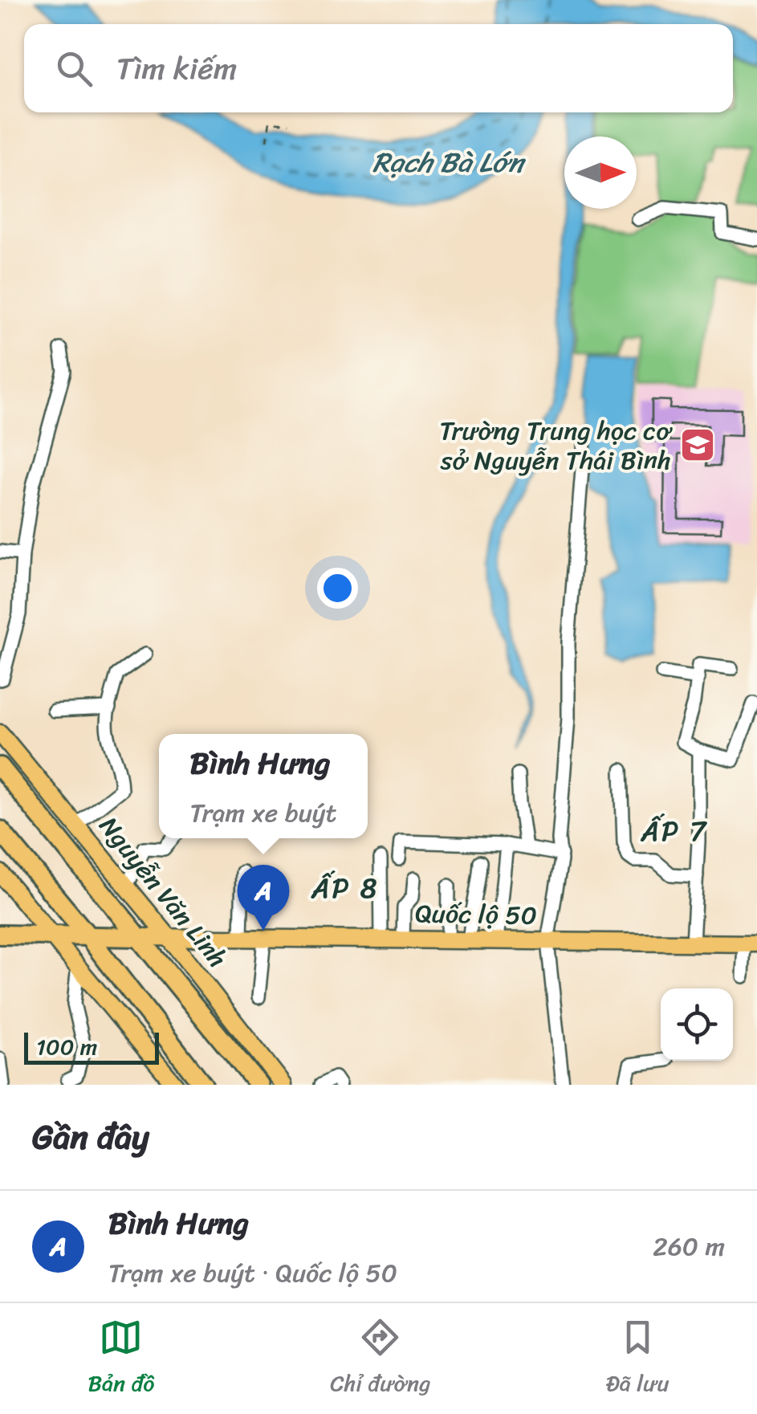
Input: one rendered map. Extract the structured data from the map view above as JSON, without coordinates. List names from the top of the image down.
{
  "streets": {
    "highway": ["Nguyễn Văn Linh", "Quốc lộ 50"]
  },
  "crossings": [
    ["Nguyễn Văn Linh", "Quốc lộ 50"]
  ],
  "districts": ["ẤP 7", "ẤP 8"],
  "water": ["Rạch Bà Lớn"],
  "places": {
    "school or university": ["Trường Trung học cơ sở Nguyễn Thái Bình"]
  },
  "scale_bar": "100 m",
  "north": "right",
  "page": {
    "search": "Tìm kiếm",
    "popup": ["Bình Hưng", "Trạm xe buýt"],
    "pins": "A",
    "scale": "100 m",
    "heading": "Gần đây",
    "list": [
      {
        "mark": "A",
        "name": "Bình Hưng",
        "note": "Trạm xe buýt · Quốc lộ 50",
        "value": "260 m"
      }
    ],
    "nav": ["Bản đồ", "Chỉ đường", "Đã lưu"]
  }
}
